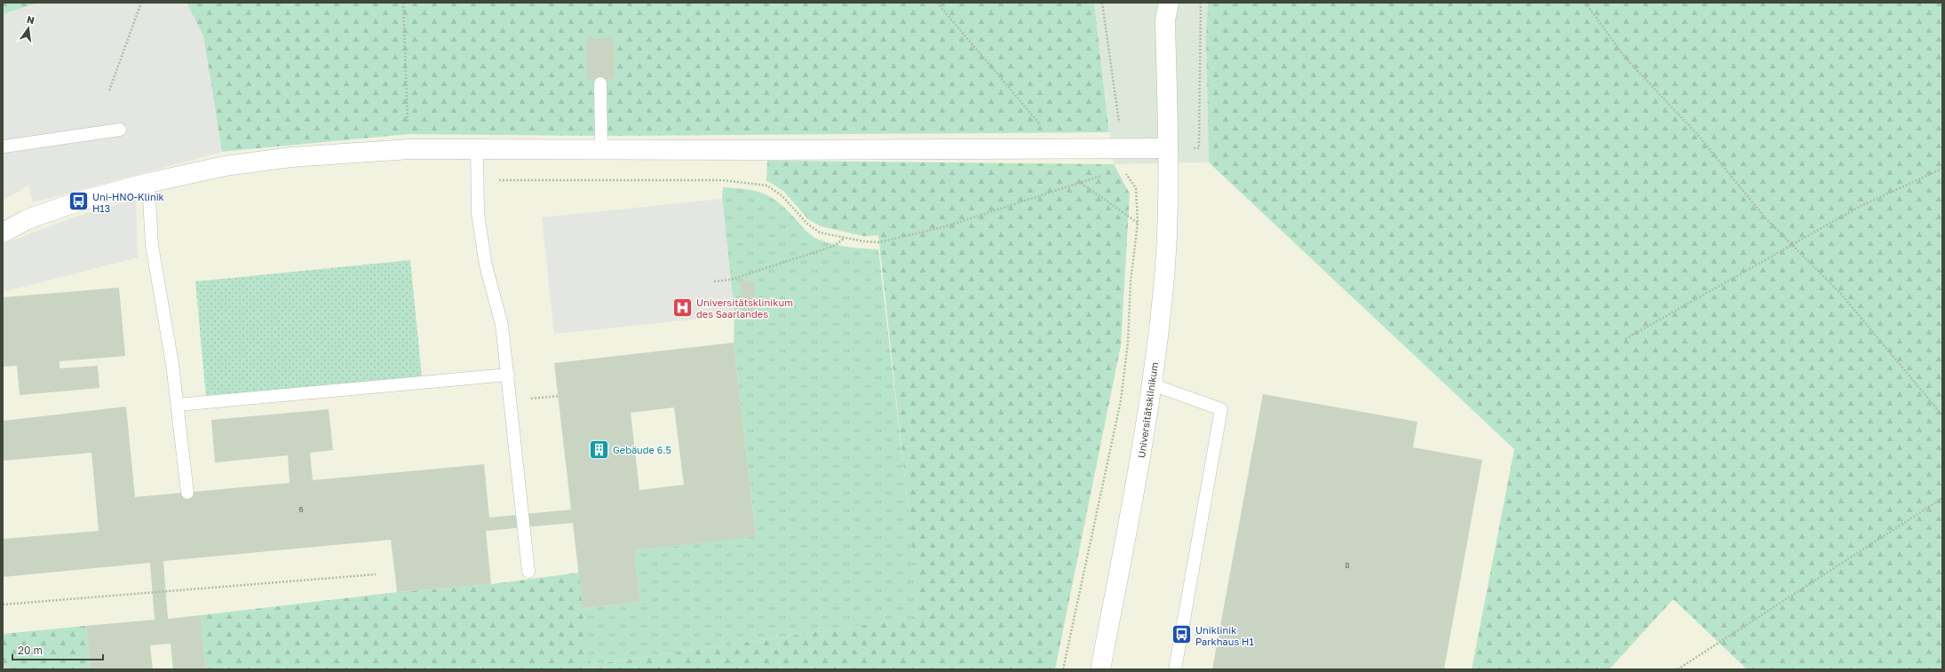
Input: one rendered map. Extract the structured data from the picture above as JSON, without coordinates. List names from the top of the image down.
{
  "streets": {
    "street": ["Universitätsklinikum"]
  },
  "places": {
    "bus stop": ["Uni-HNO-Klinik H13", "Uniklinik Parkhaus H1"],
    "hospital": ["Universitätsklinikum des Saarlandes"],
    "building": ["Gebäude 6.5"]
  },
  "house_numbers": ["6", "8"],
  "scale_bar": "20 m",
  "north": "top"
}
